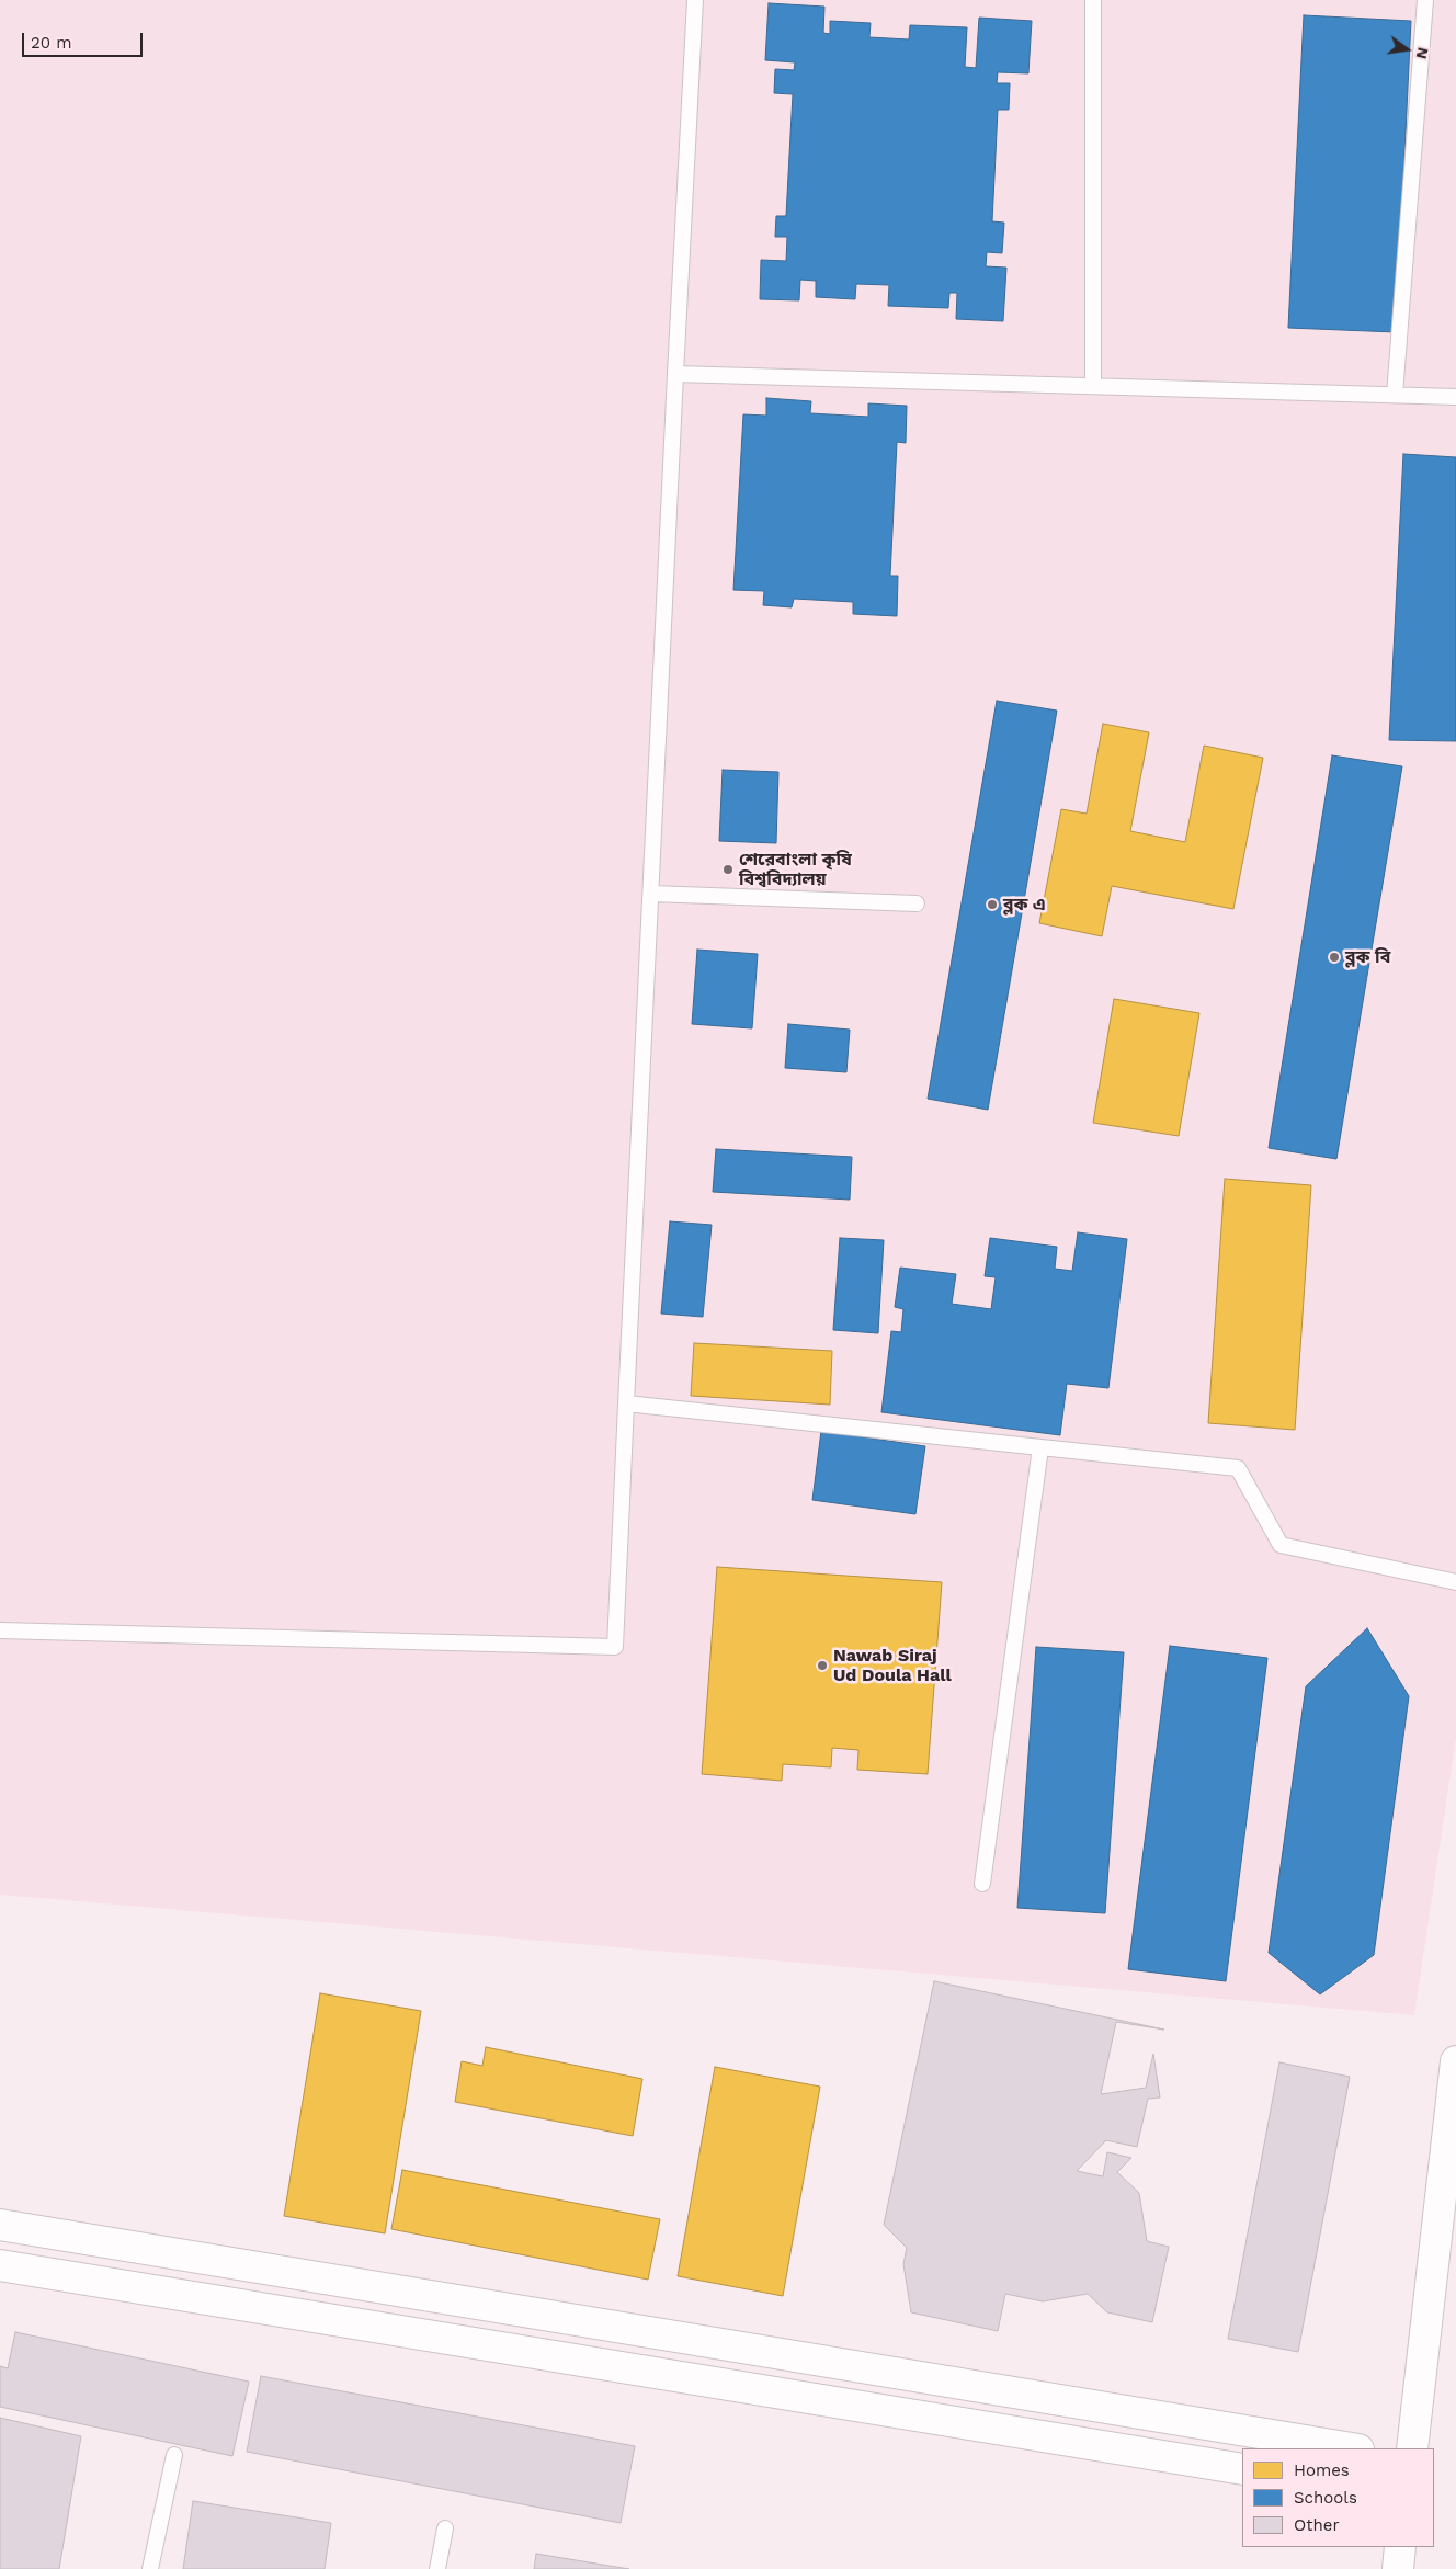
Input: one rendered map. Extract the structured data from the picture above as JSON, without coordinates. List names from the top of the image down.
{
  "places": [
    "শেরেবাংলা কৃষি বিশ্ববিদ্যালয়",
    "ব্লক এ",
    "ব্লক বি",
    "Nawab Siraj Ud Doula Hall"
  ],
  "legend": ["Homes", "Schools", "Other"],
  "scale_bar": "20 m",
  "north": "right"
}
